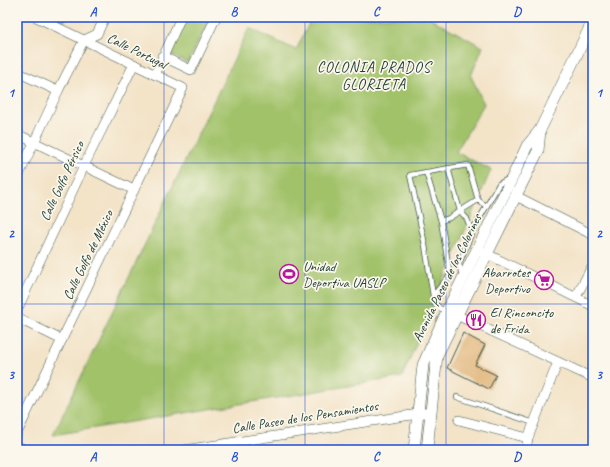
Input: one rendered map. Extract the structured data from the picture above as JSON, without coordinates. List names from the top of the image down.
{
  "streets": {
    "street": [
      "Calle Portugal",
      "Calle Golfo Pérsico",
      "Calle Golfo de México",
      "Avenida Paseo de los Colorines",
      "Calle Paseo de los Pensamientos"
    ]
  },
  "crossings": [
    ["Calle Portugal", "Calle Golfo Pérsico"],
    ["Calle Portugal", "Calle Golfo de México"],
    ["Avenida Paseo de los Colorines", "Calle Paseo de los Pensamientos"]
  ],
  "districts": ["COLONIA PRADOS GLORIETA"],
  "places": {
    "sports": ["Unidad Deportiva UASLP"],
    "supermarket": ["Abarrotes Deportivo"],
    "restaurant": ["El Rinconcito de Frida"]
  },
  "grid": {
    "columns": [
      "A",
      "B",
      "C",
      "D"
    ],
    "rows": ["1", "2", "3"]
  }
}
